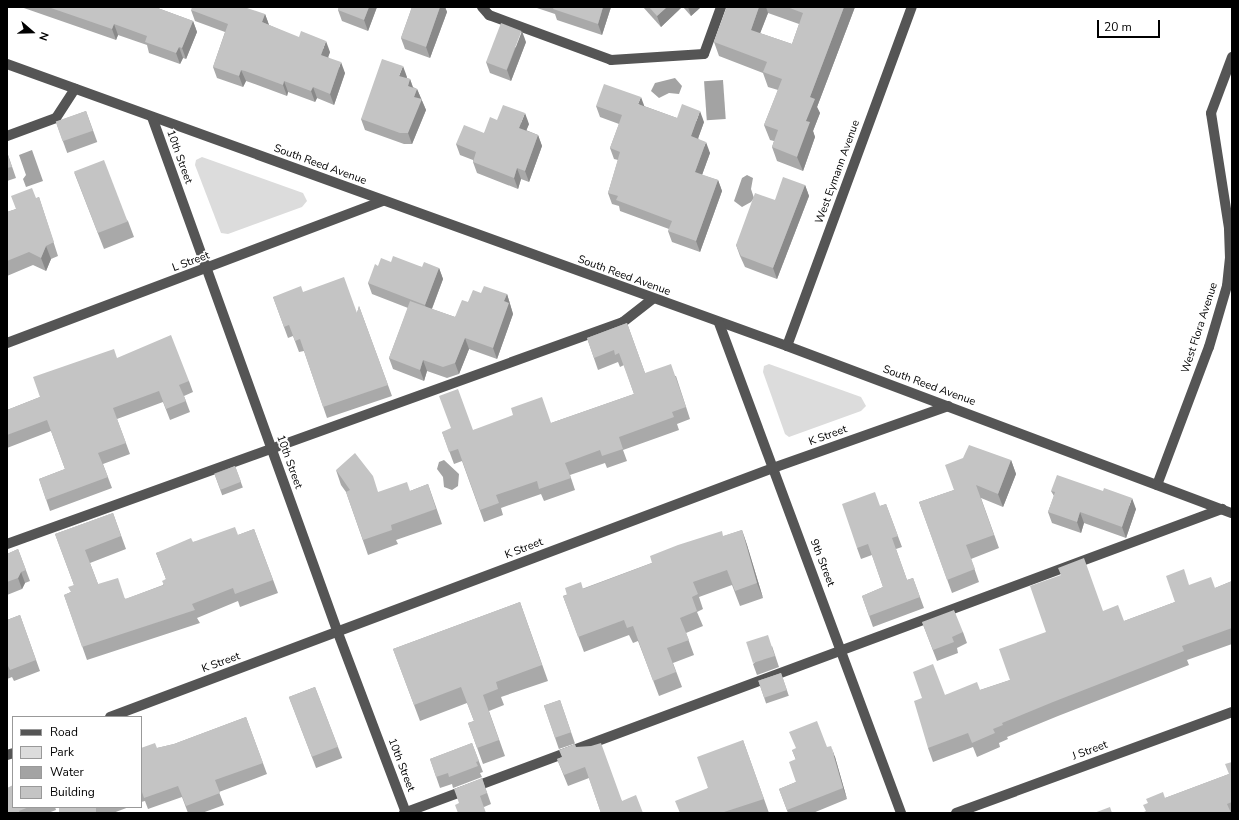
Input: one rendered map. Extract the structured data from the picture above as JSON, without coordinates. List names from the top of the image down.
{
  "streets": {
    "street": [
      "10th Street",
      "South Reed Avenue",
      "West Eymann Avenue",
      "L Street",
      "West Flora Avenue",
      "K Street",
      "9th Street",
      "J Street"
    ]
  },
  "crossings": [
    ["10th Street", "South Reed Avenue"],
    ["10th Street", "L Street"],
    ["10th Street", "K Street"],
    ["South Reed Avenue", "West Eymann Avenue"],
    ["South Reed Avenue", "L Street"],
    ["South Reed Avenue", "West Flora Avenue"],
    ["South Reed Avenue", "K Street"],
    ["South Reed Avenue", "9th Street"],
    ["K Street", "9th Street"]
  ],
  "legend": [
    "Road",
    "Park",
    "Water",
    "Building"
  ],
  "scale_bar": "20 m",
  "north": "right"
}
